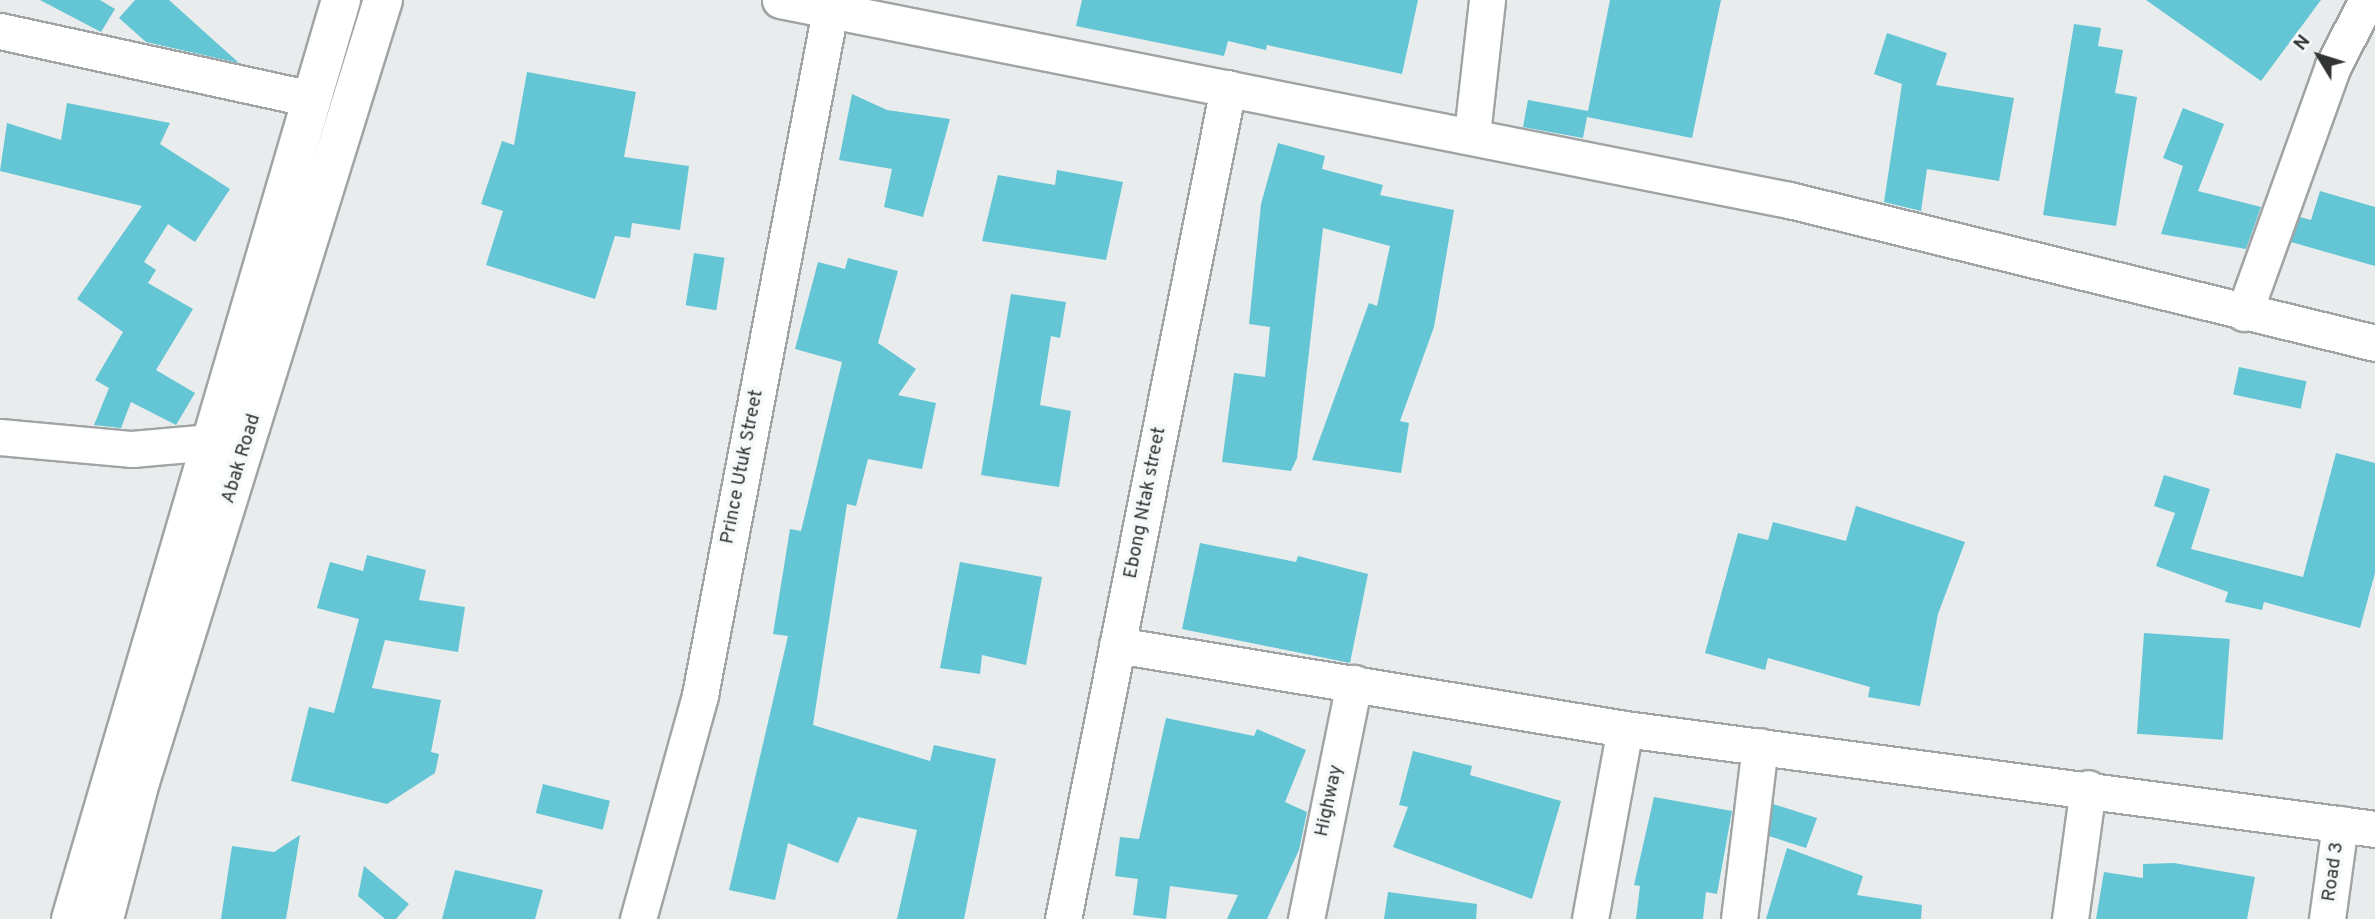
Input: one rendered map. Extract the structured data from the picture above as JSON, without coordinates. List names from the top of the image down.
{
  "streets": {
    "highway": ["Abak Road"],
    "street": [
      "Prince Utuk Street",
      "Ebong Ntak street",
      "Highway",
      "Road 3"
    ]
  },
  "north": "top left"
}
